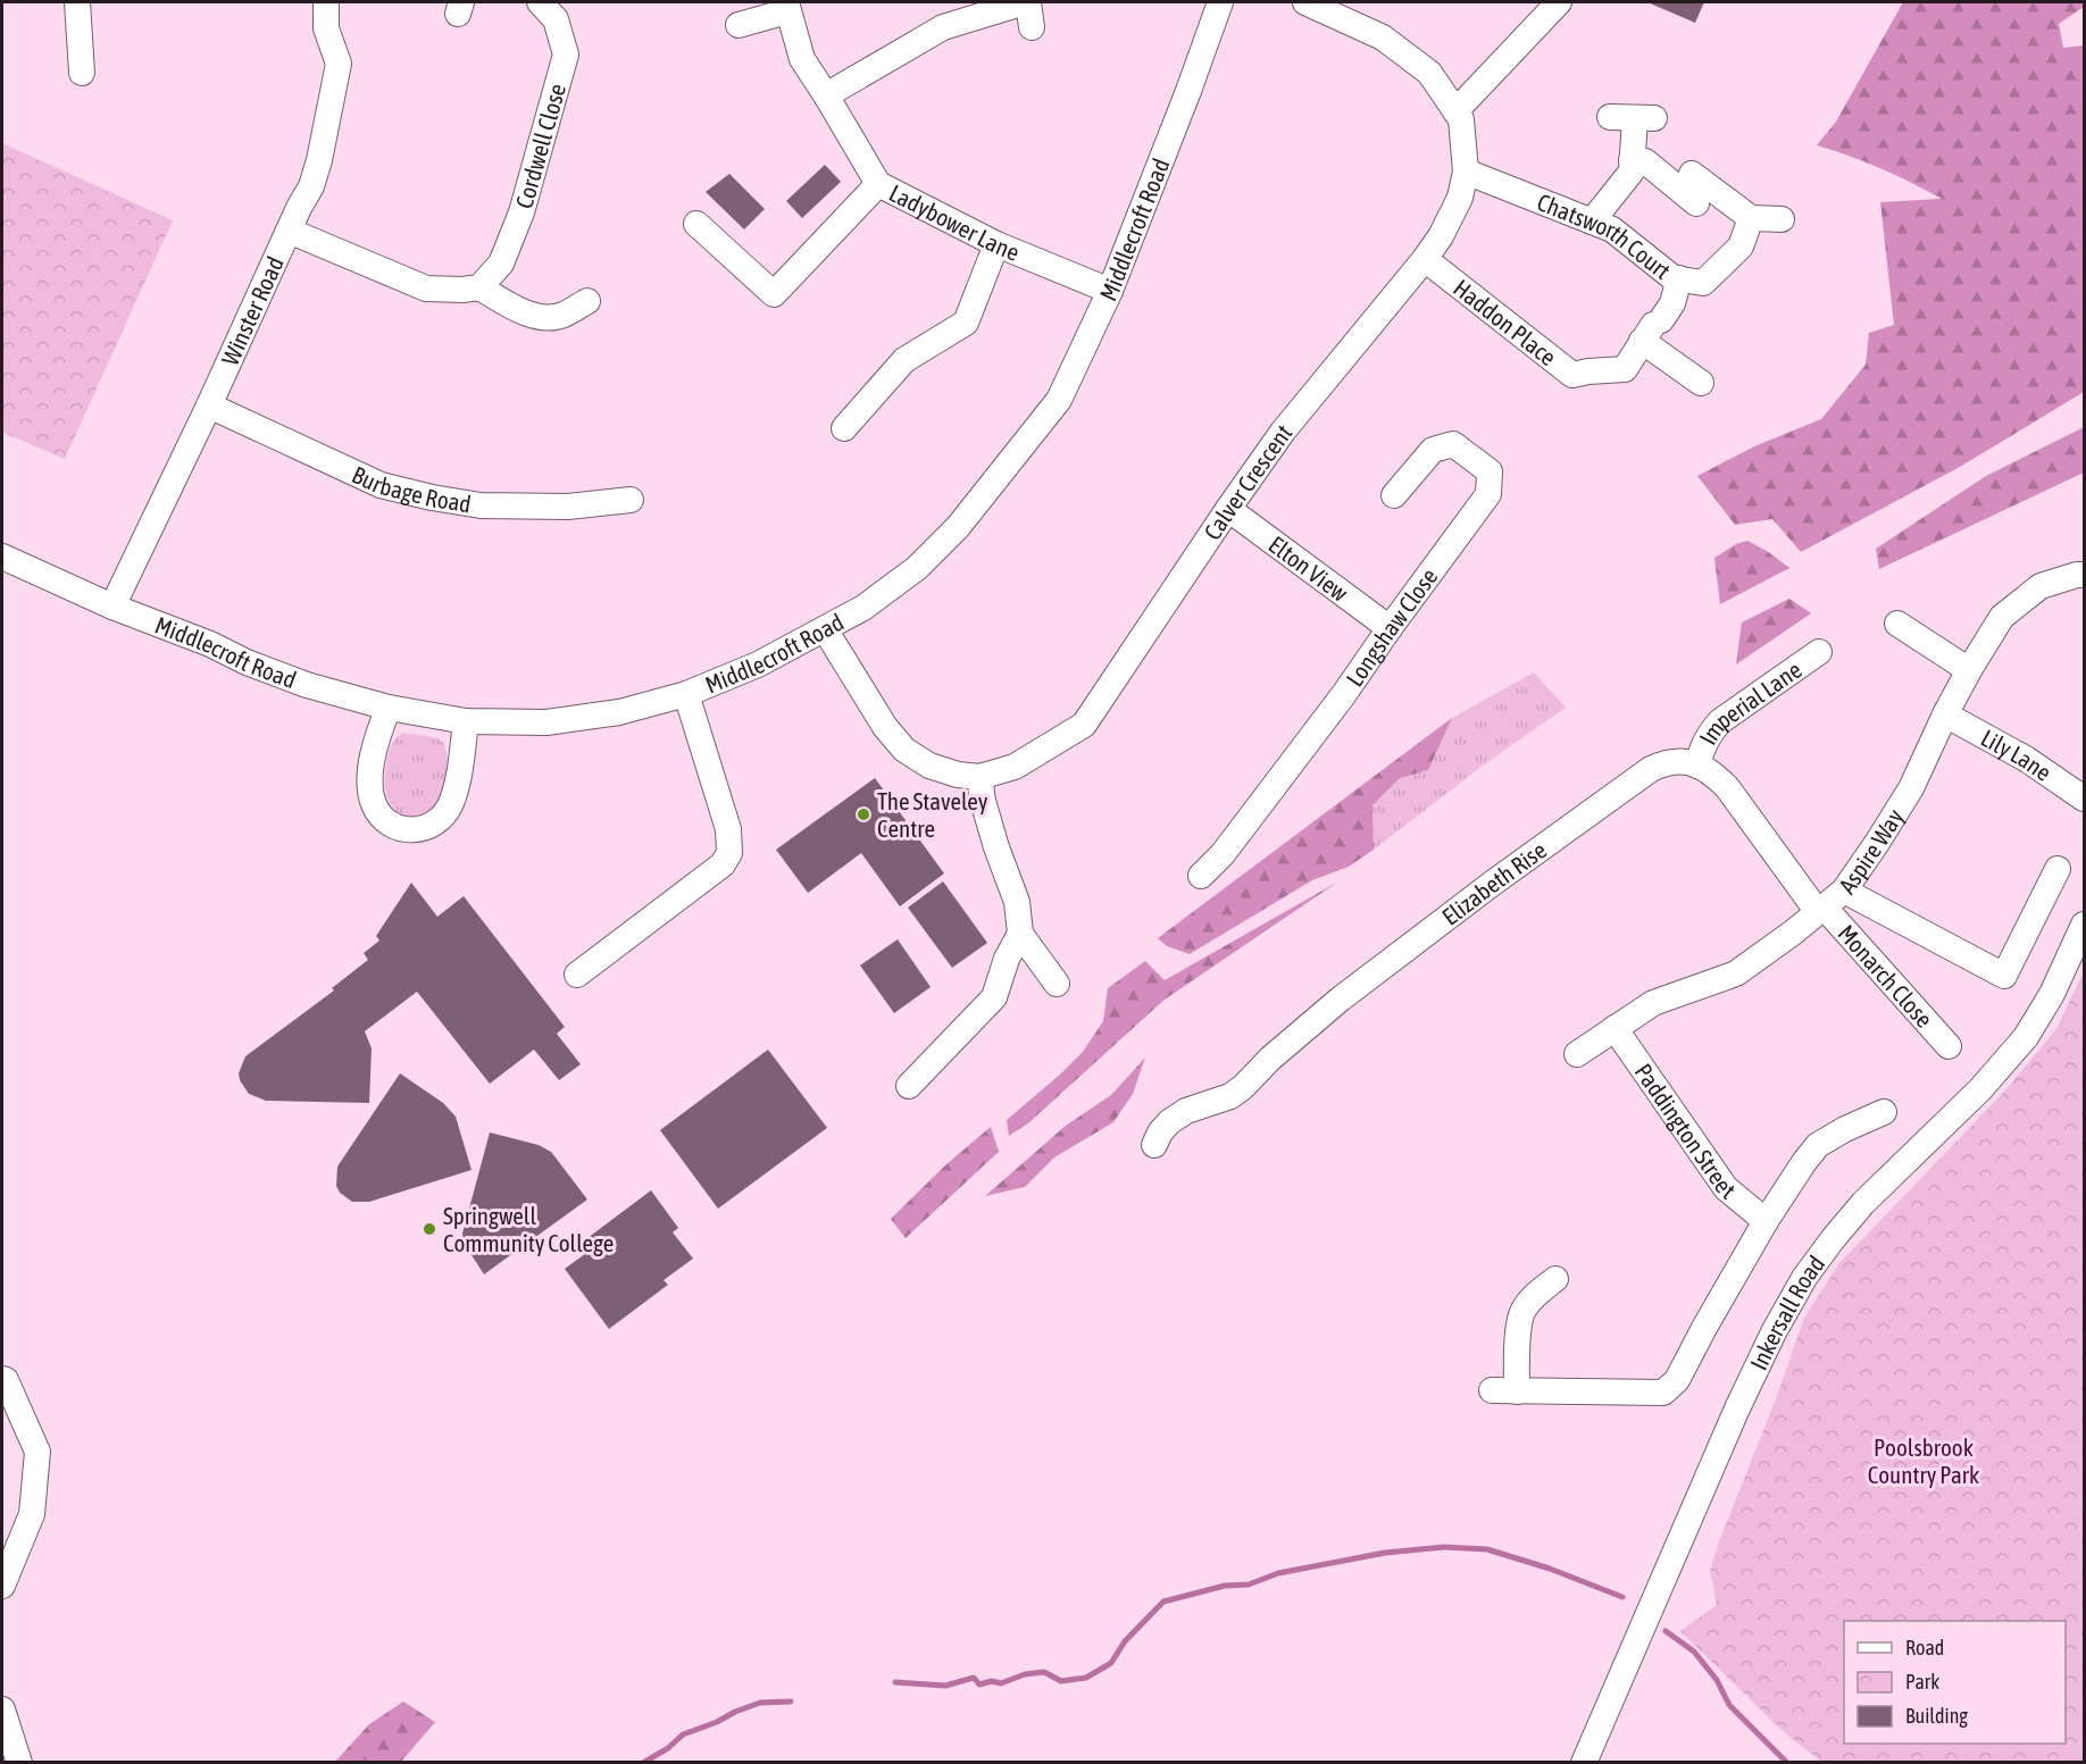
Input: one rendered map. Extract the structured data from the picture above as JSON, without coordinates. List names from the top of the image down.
{
  "streets": {
    "street": [
      "Cordwell Close",
      "Ladybower Lane",
      "Middlecroft Road",
      "Chatsworth Court",
      "Winster Road",
      "Haddon Place",
      "Calver Crescent",
      "Burbage Road",
      "Elton View",
      "Longshaw Close",
      "Imperial Lane",
      "Lily Lane",
      "Aspire Way",
      "Elizabeth Rise",
      "Monarch Close",
      "Paddington Street",
      "Inkersall Road"
    ]
  },
  "crossings": [
    ["Ladybower Lane", "Middlecroft Road"],
    ["Middlecroft Road", "Winster Road"],
    ["Middlecroft Road", "Calver Crescent"],
    ["Chatsworth Court", "Calver Crescent"],
    ["Winster Road", "Burbage Road"],
    ["Haddon Place", "Calver Crescent"],
    ["Calver Crescent", "Elton View"],
    ["Elton View", "Longshaw Close"],
    ["Imperial Lane", "Elizabeth Rise"],
    ["Lily Lane", "Aspire Way"],
    ["Aspire Way", "Monarch Close"],
    ["Aspire Way", "Paddington Street"]
  ],
  "parks": ["Poolsbrook Country Park"],
  "places": ["The Staveley Centre", "Springwell Community College"],
  "legend": ["Road", "Park", "Building"]
}
